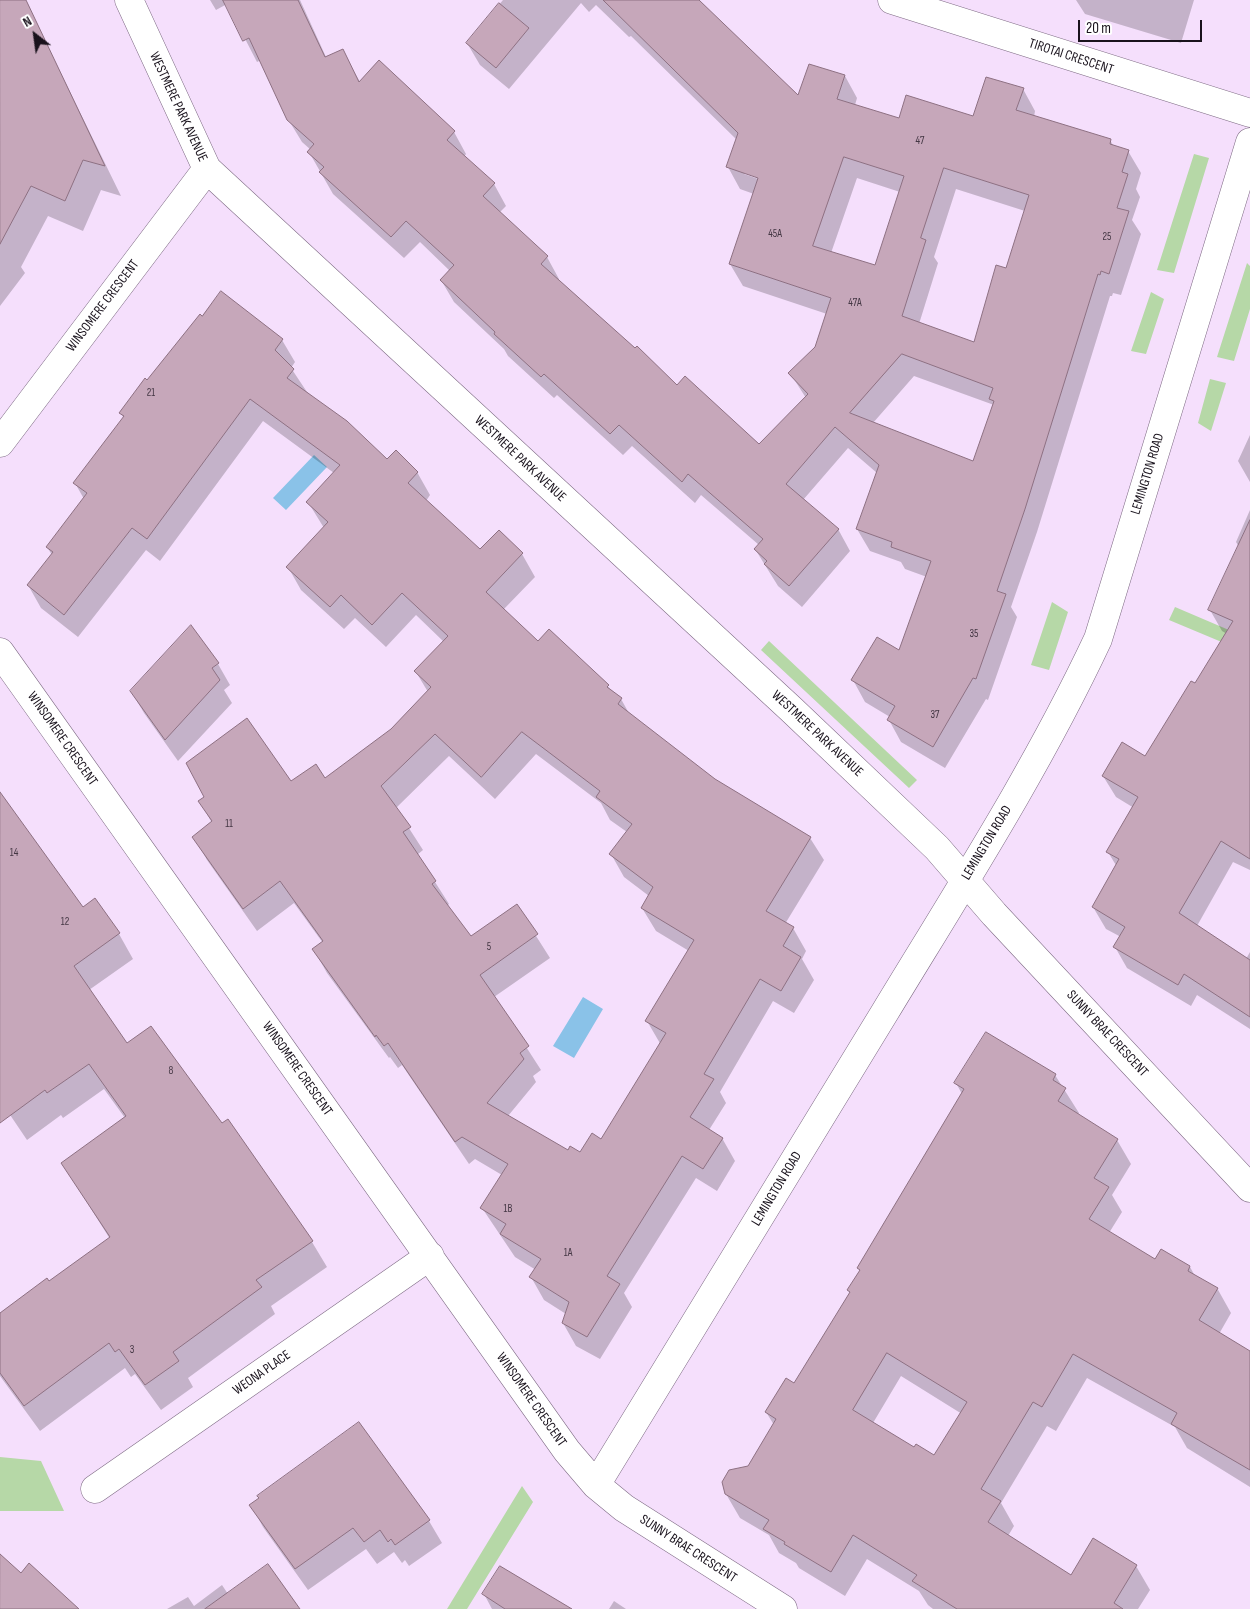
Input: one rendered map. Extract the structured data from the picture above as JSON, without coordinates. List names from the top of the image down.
{
  "streets": {
    "street": [
      "TIROTAI CRESCENT",
      "WESTMERE PARK AVENUE",
      "WINSOMERE CRESCENT",
      "LEMINGTON ROAD",
      "SUNNY BRAE CRESCENT",
      "WEONA PLACE"
    ]
  },
  "crossings": [
    ["WESTMERE PARK AVENUE", "WINSOMERE CRESCENT"],
    ["WESTMERE PARK AVENUE", "LEMINGTON ROAD"],
    ["WESTMERE PARK AVENUE", "SUNNY BRAE CRESCENT"],
    ["WINSOMERE CRESCENT", "LEMINGTON ROAD"],
    ["WINSOMERE CRESCENT", "SUNNY BRAE CRESCENT"],
    ["WINSOMERE CRESCENT", "WEONA PLACE"],
    ["LEMINGTON ROAD", "SUNNY BRAE CRESCENT"]
  ],
  "house_numbers": [
    "47",
    "45A",
    "25",
    "47A",
    "21",
    "35",
    "37",
    "11",
    "14",
    "12",
    "5",
    "8",
    "1B",
    "1A",
    "3"
  ],
  "scale_bar": "20 m",
  "north": "top left"
}
